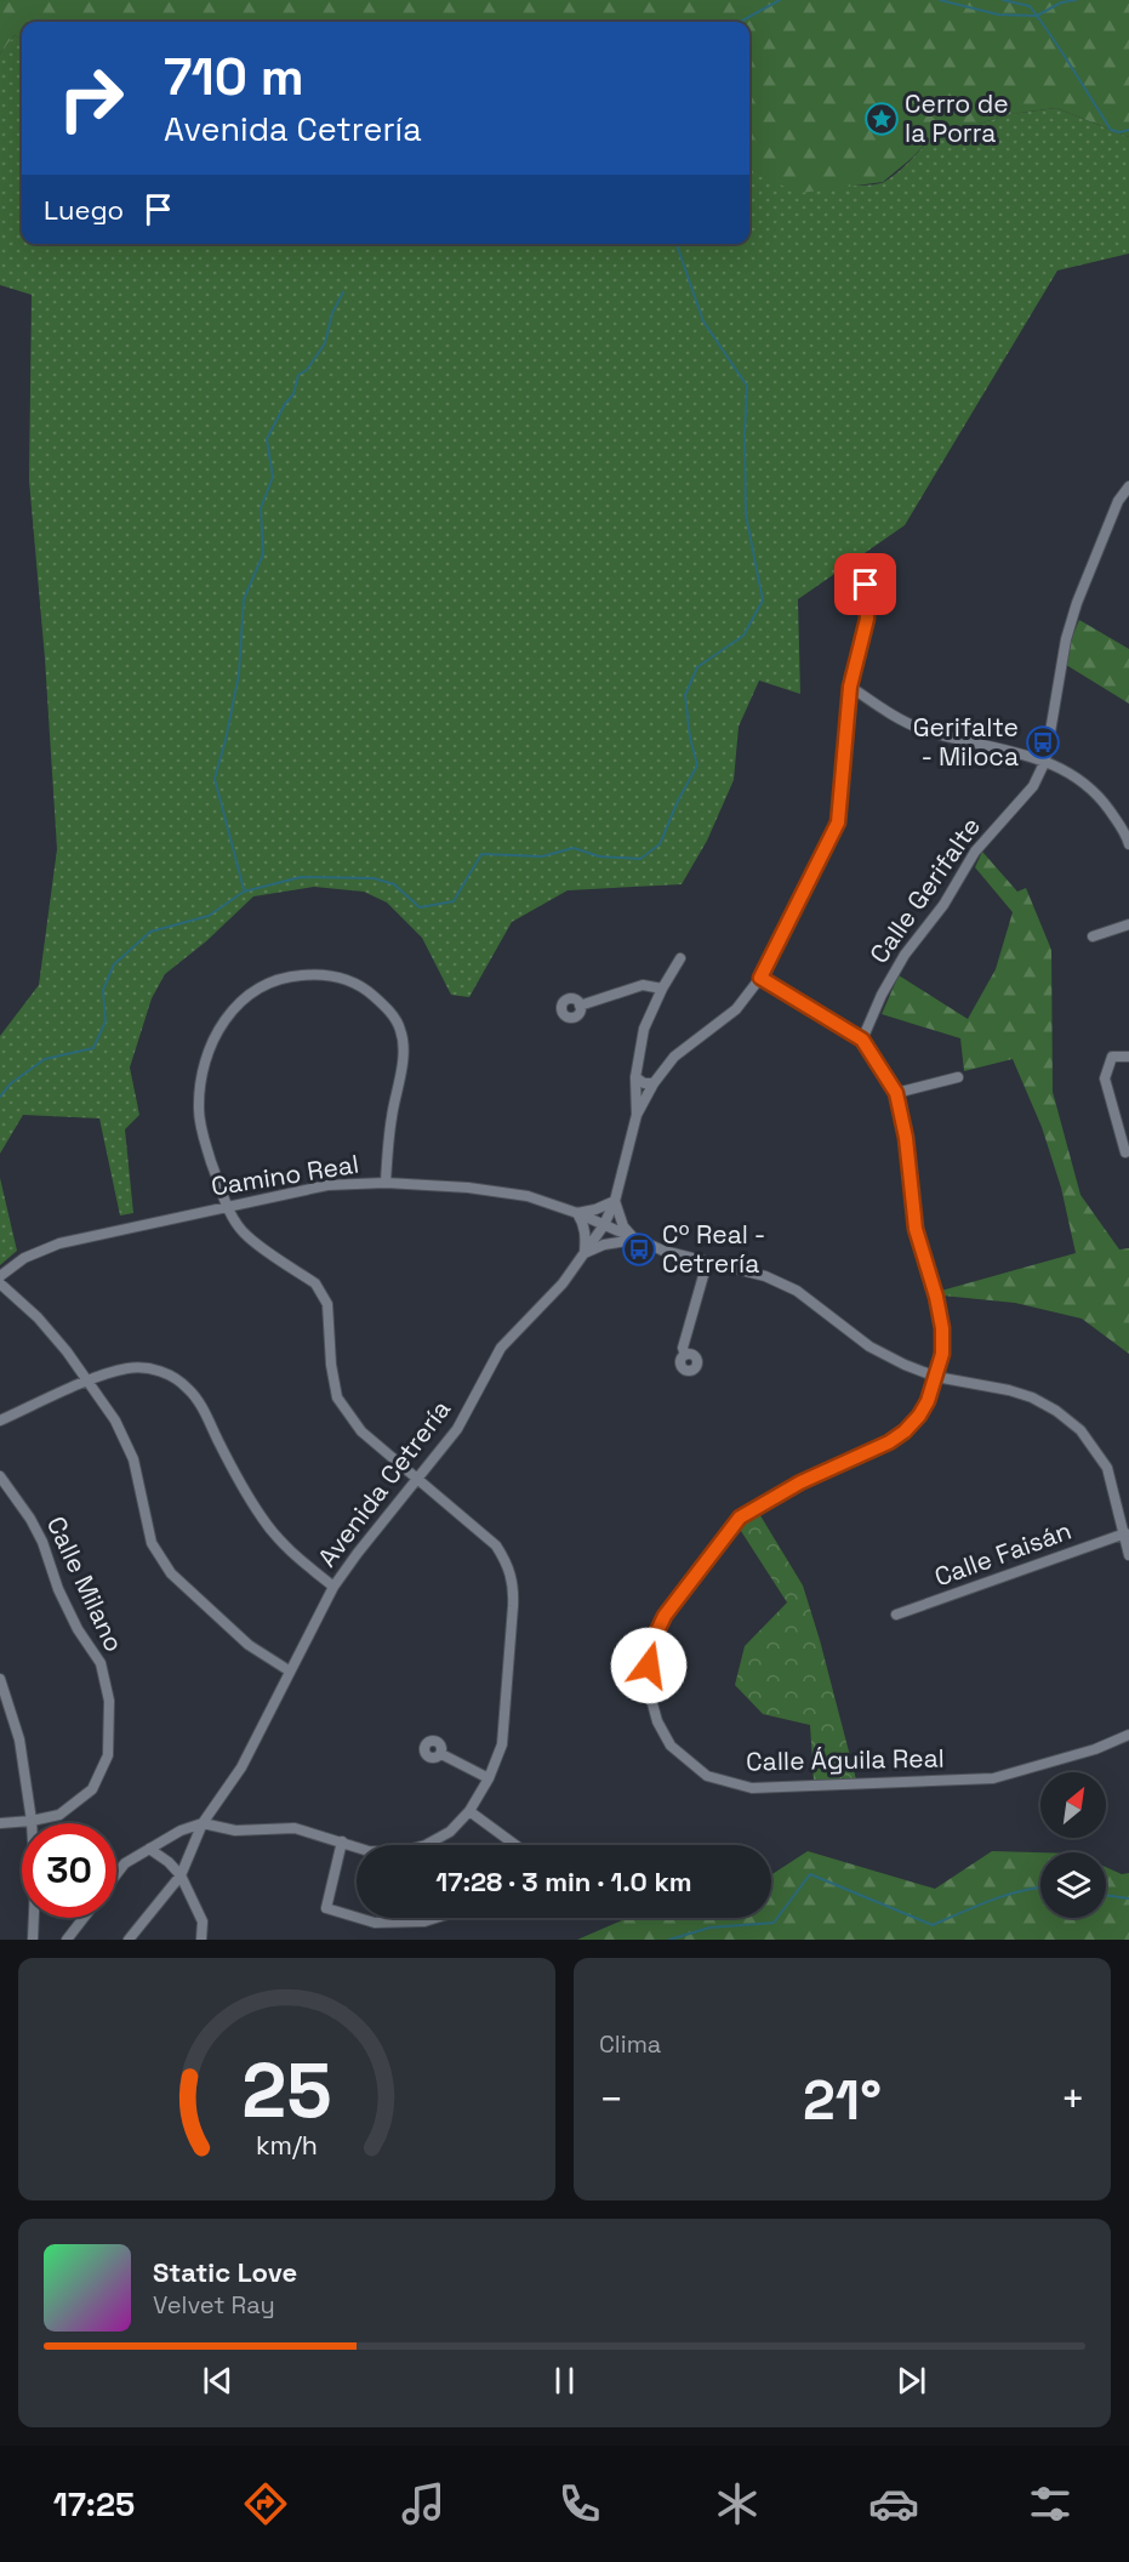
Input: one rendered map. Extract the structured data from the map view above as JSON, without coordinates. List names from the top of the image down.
{
  "streets": {
    "street": [
      "Calle Gerifalte",
      "Camino Real",
      "Avenida Cetrería",
      "Calle Faisán",
      "Calle Milano",
      "Calle Águila Real"
    ]
  },
  "crossings": [
    ["Calle Gerifalte", "Calle Águila Real"],
    ["Camino Real", "Avenida Cetrería"],
    ["Camino Real", "Calle Faisán"],
    ["Camino Real", "Calle Águila Real"],
    ["Avenida Cetrería", "Calle Águila Real"]
  ],
  "places": {
    "place": ["Cerro de la Porra"],
    "bus stop": ["Gerifalte - Miloca", "Cº Real - Cetrería"]
  },
  "north": "top right",
  "page": {
    "turn": ["710 m", "Avenida Cetrería"],
    "then": "Luego",
    "limit": "30",
    "trip": "17:28 · 3 min · 1.0 km",
    "tile": "Clima",
    "heat": ["−", "21°", "+"],
    "song": ["Static Love", "Velvet Ray"],
    "tabs": "17:25",
    "gauge": ["25", "km/h"]
  }
}
